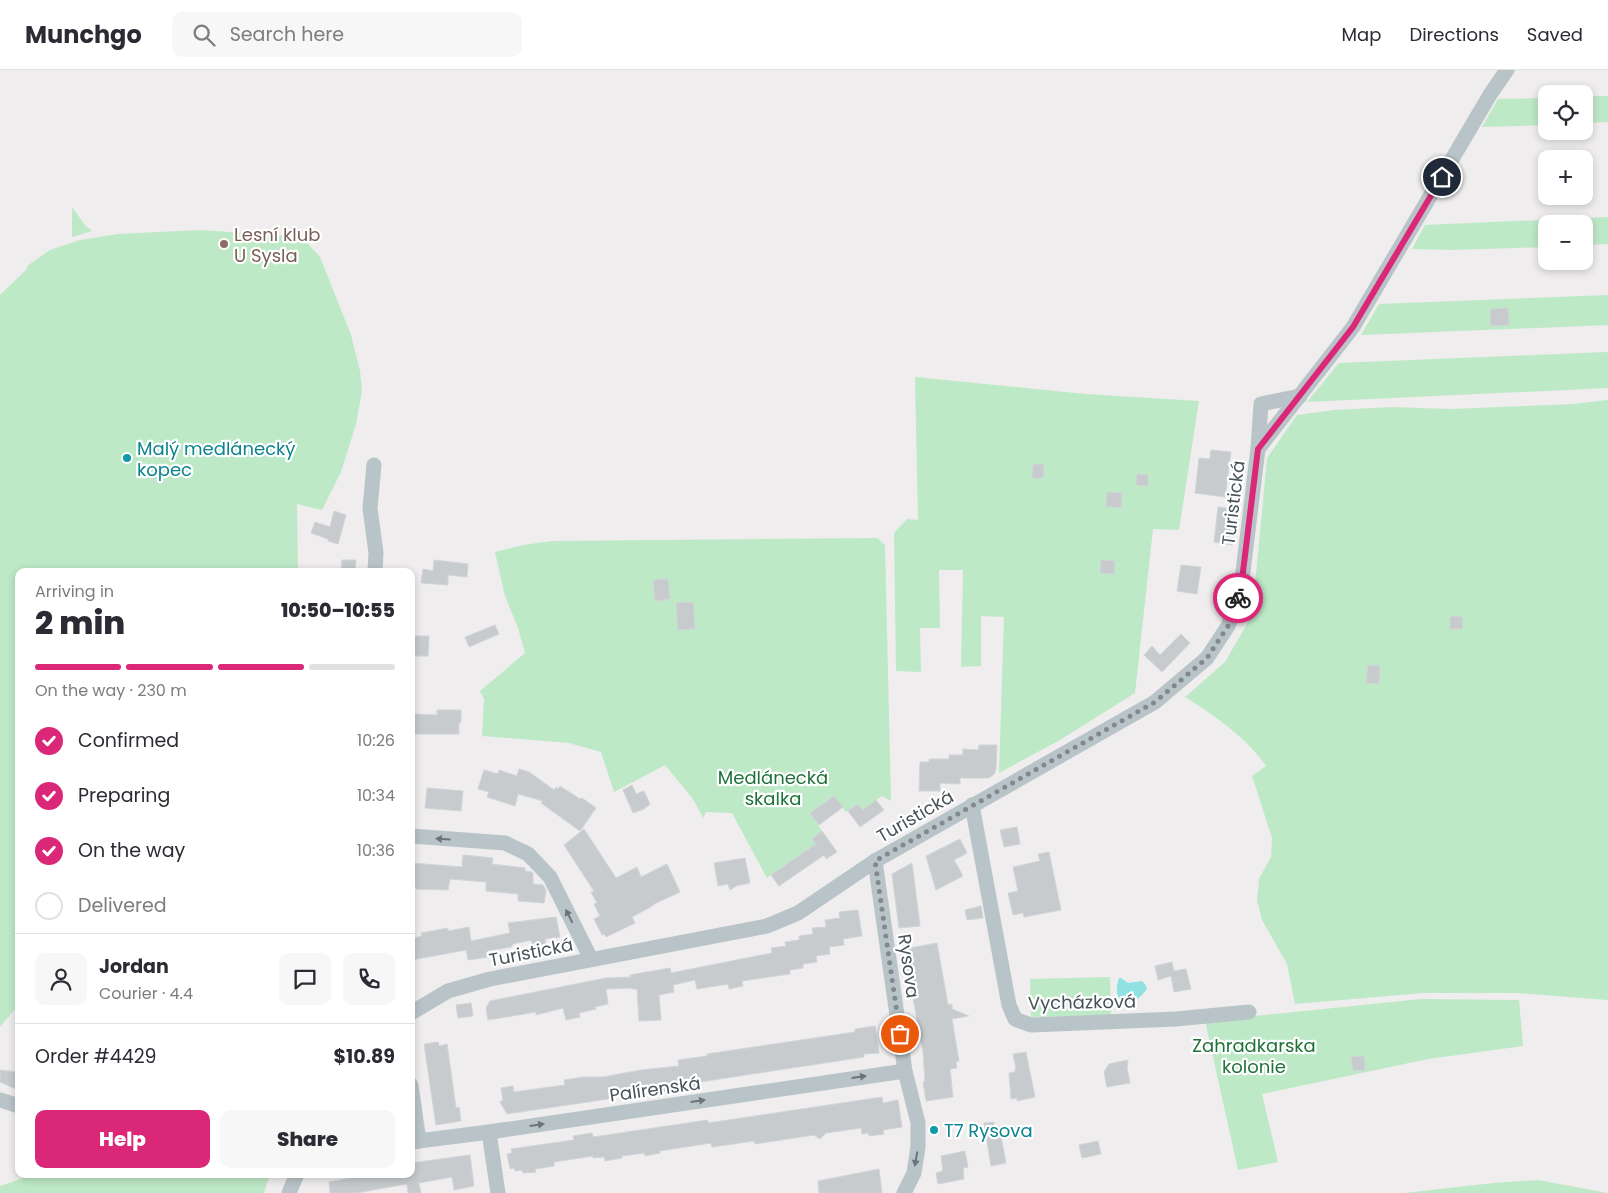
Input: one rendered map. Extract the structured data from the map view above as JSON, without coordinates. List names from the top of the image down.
{
  "streets": {
    "street": [
      "Turistická",
      "Rysova",
      "Vycházková",
      "Palírenská"
    ]
  },
  "crossings": [
    ["Turistická", "Rysova"],
    ["Turistická", "Vycházková"],
    ["Rysova", "Palírenská"]
  ],
  "one_way": ["Rysova", "Palírenská"],
  "parks": ["Medlánecká skalka", "Zahradkarska kolonie"],
  "places": ["Lesní klub U Sysla", "Malý medlánecký kopec", "T7 Rysova"],
  "page": {
    "header": "Munchgo",
    "search": "Search here",
    "nav": ["Map", "Directions", "Saved"],
    "map_buttons": ["+", "−"],
    "heading": ["2 min", "Arriving in", "10:50–10:55"],
    "panel": [
      "Jordan",
      "Courier · 4.4",
      "Order #4429",
      "$10.89"
    ],
    "bar": "On the way · 230 m",
    "list": [
      ["Confirmed", "10:26"],
      ["Preparing", "10:34"],
      ["On the way", "10:36"],
      "Delivered"
    ],
    "buttons": ["Help", "Share"]
  }
}
